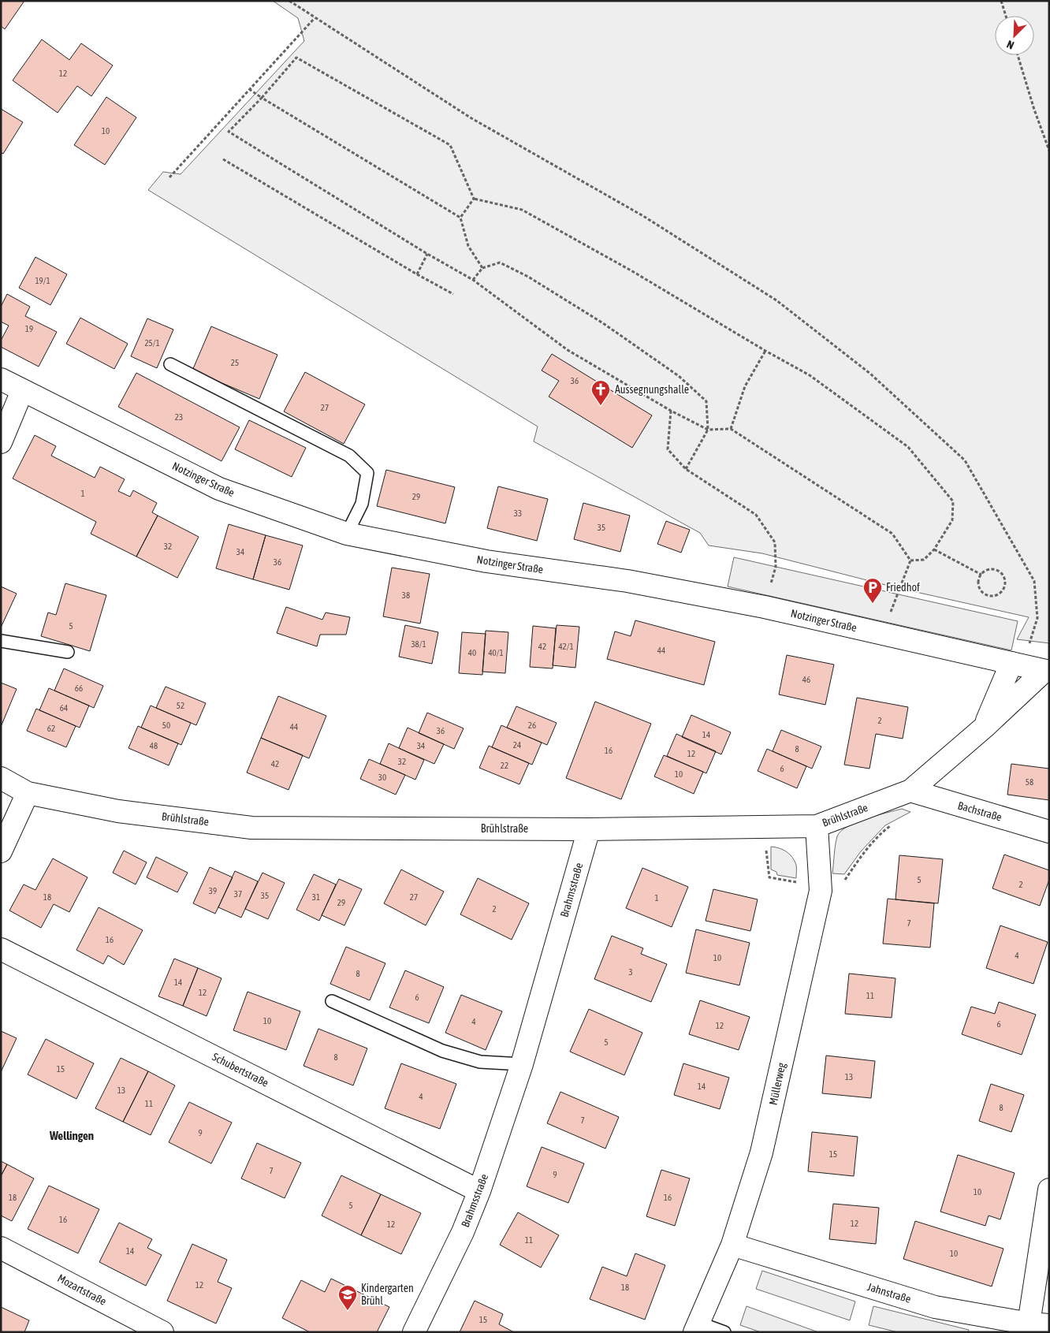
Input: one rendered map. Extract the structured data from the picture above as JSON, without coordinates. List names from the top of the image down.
{
  "streets": {
    "street": [
      "Notzinger Straße",
      "Bachstraße",
      "Brühlstraße",
      "Brahmsstraße",
      "Schubertstraße",
      "Müllerweg",
      "Mozartstraße",
      "Jahnstraße"
    ]
  },
  "crossings": [
    ["Notzinger Straße", "Brühlstraße"],
    ["Bachstraße", "Brühlstraße"],
    ["Brühlstraße", "Brahmsstraße"],
    ["Brühlstraße", "Müllerweg"],
    ["Brahmsstraße", "Schubertstraße"],
    ["Müllerweg", "Jahnstraße"]
  ],
  "districts": ["Wellingen"],
  "places": {
    "church": ["Aussegnungshalle"],
    "parking": ["Friedhof"],
    "school or university": ["Kindergarten Brühl"]
  },
  "house_numbers": [
    "12",
    "10",
    "19/1",
    "19",
    "25/1",
    "25",
    "36",
    "27",
    "23",
    "1",
    "29",
    "33",
    "35",
    "32",
    "34",
    "36",
    "38",
    "5",
    "38/1",
    "42",
    "42/1",
    "44",
    "40",
    "40/1",
    "46",
    "66",
    "52",
    "64",
    "2",
    "50",
    "26",
    "44",
    "62",
    "36",
    "14",
    "24",
    "48",
    "34",
    "8",
    "16",
    "12",
    "32",
    "42",
    "22",
    "6",
    "10",
    "30",
    "58",
    "5",
    "2",
    "39",
    "37",
    "35",
    "18",
    "31",
    "27",
    "1",
    "29",
    "2",
    "7",
    "16",
    "4",
    "10",
    "3",
    "8",
    "14",
    "12",
    "11",
    "6",
    "10",
    "4",
    "6",
    "12",
    "5",
    "8",
    "15",
    "13",
    "14",
    "13",
    "4",
    "11",
    "8",
    "7",
    "9",
    "15",
    "7",
    "9",
    "10",
    "18",
    "16",
    "5",
    "16",
    "12",
    "12",
    "11",
    "14",
    "10",
    "12",
    "18",
    "15"
  ],
  "north": "bottom left"
}
